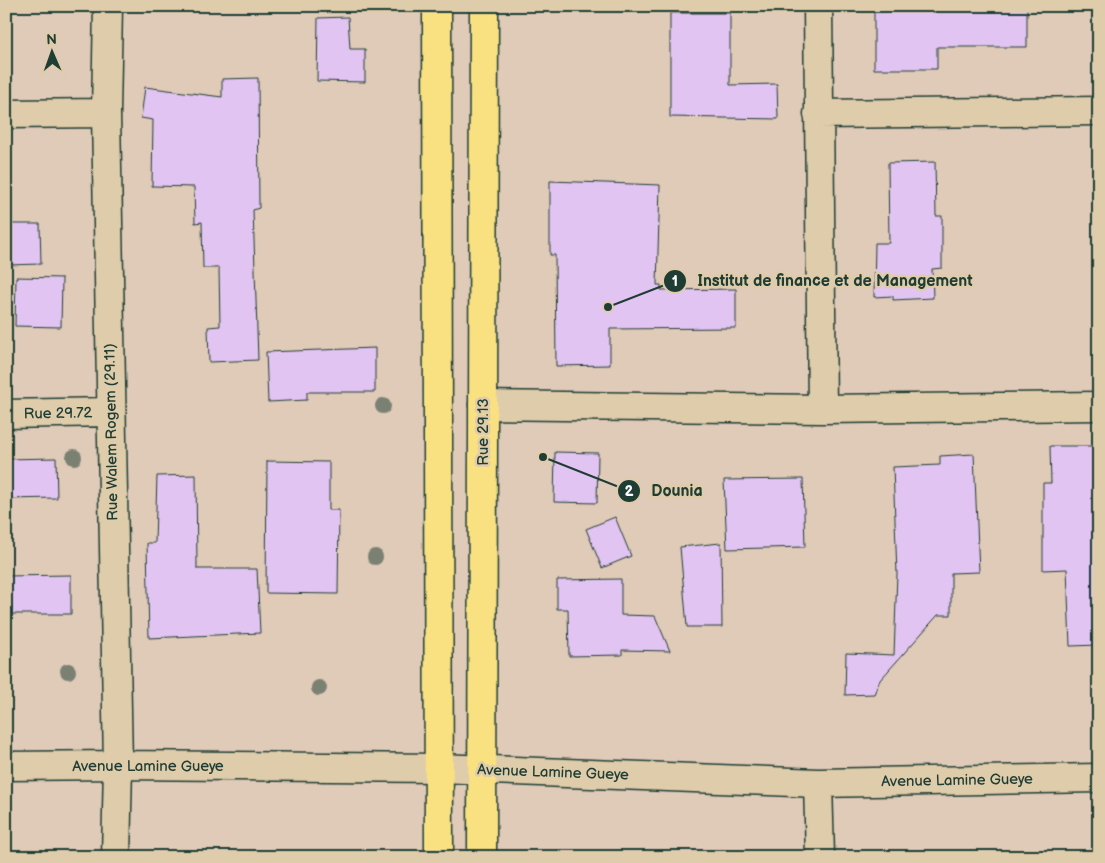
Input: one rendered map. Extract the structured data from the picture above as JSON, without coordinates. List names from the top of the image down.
{
  "streets": {
    "main road": ["Rue 29.13"],
    "street": ["Rue 29.72", "Rue Walem Rogem (29.11)", "Avenue Lamine Gueye"]
  },
  "crossings": [
    ["Rue 29.72", "Rue Walem Rogem (29.11)"],
    ["Rue Walem Rogem (29.11)", "Avenue Lamine Gueye"],
    ["Rue 29.13", "Avenue Lamine Gueye"]
  ],
  "places": ["Institut de finance et de Management", "Dounia"],
  "north": "top"
}
